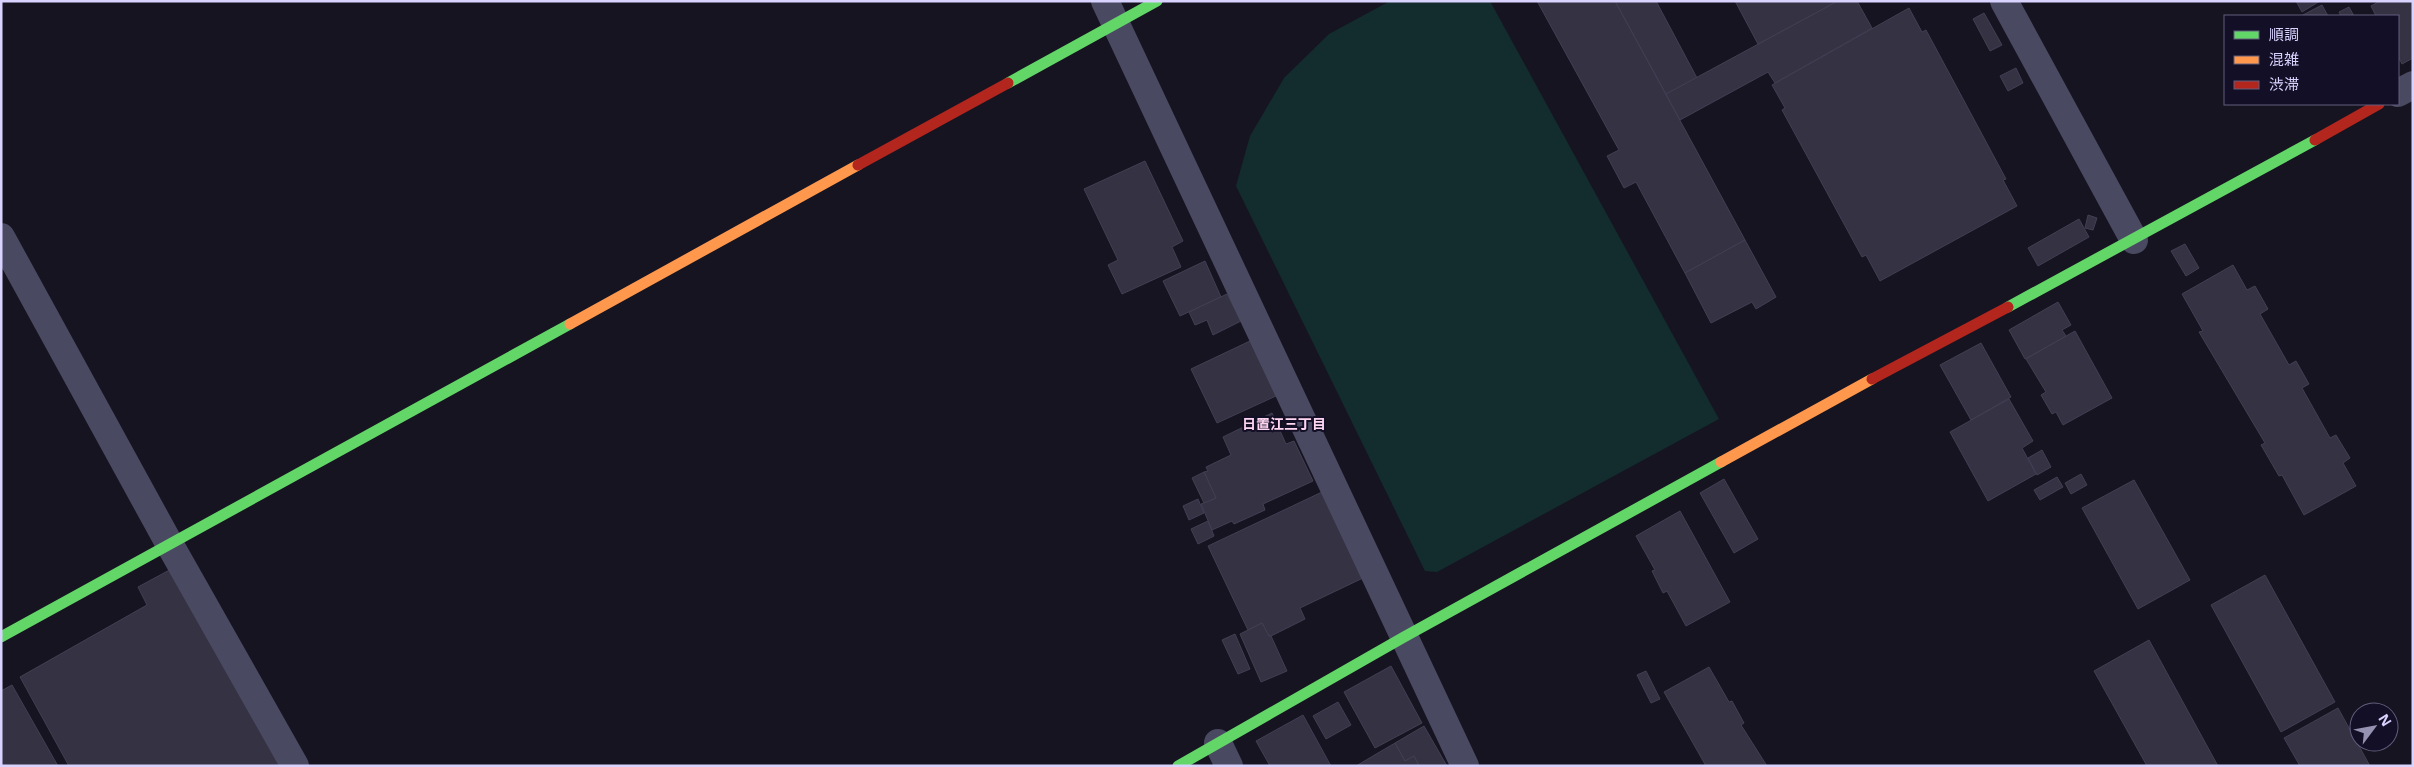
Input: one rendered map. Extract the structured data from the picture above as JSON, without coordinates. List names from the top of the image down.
{
  "districts": ["日置江三丁目"],
  "legend": ["順調", "混雑", "渋滞"],
  "north": "top right"
}
